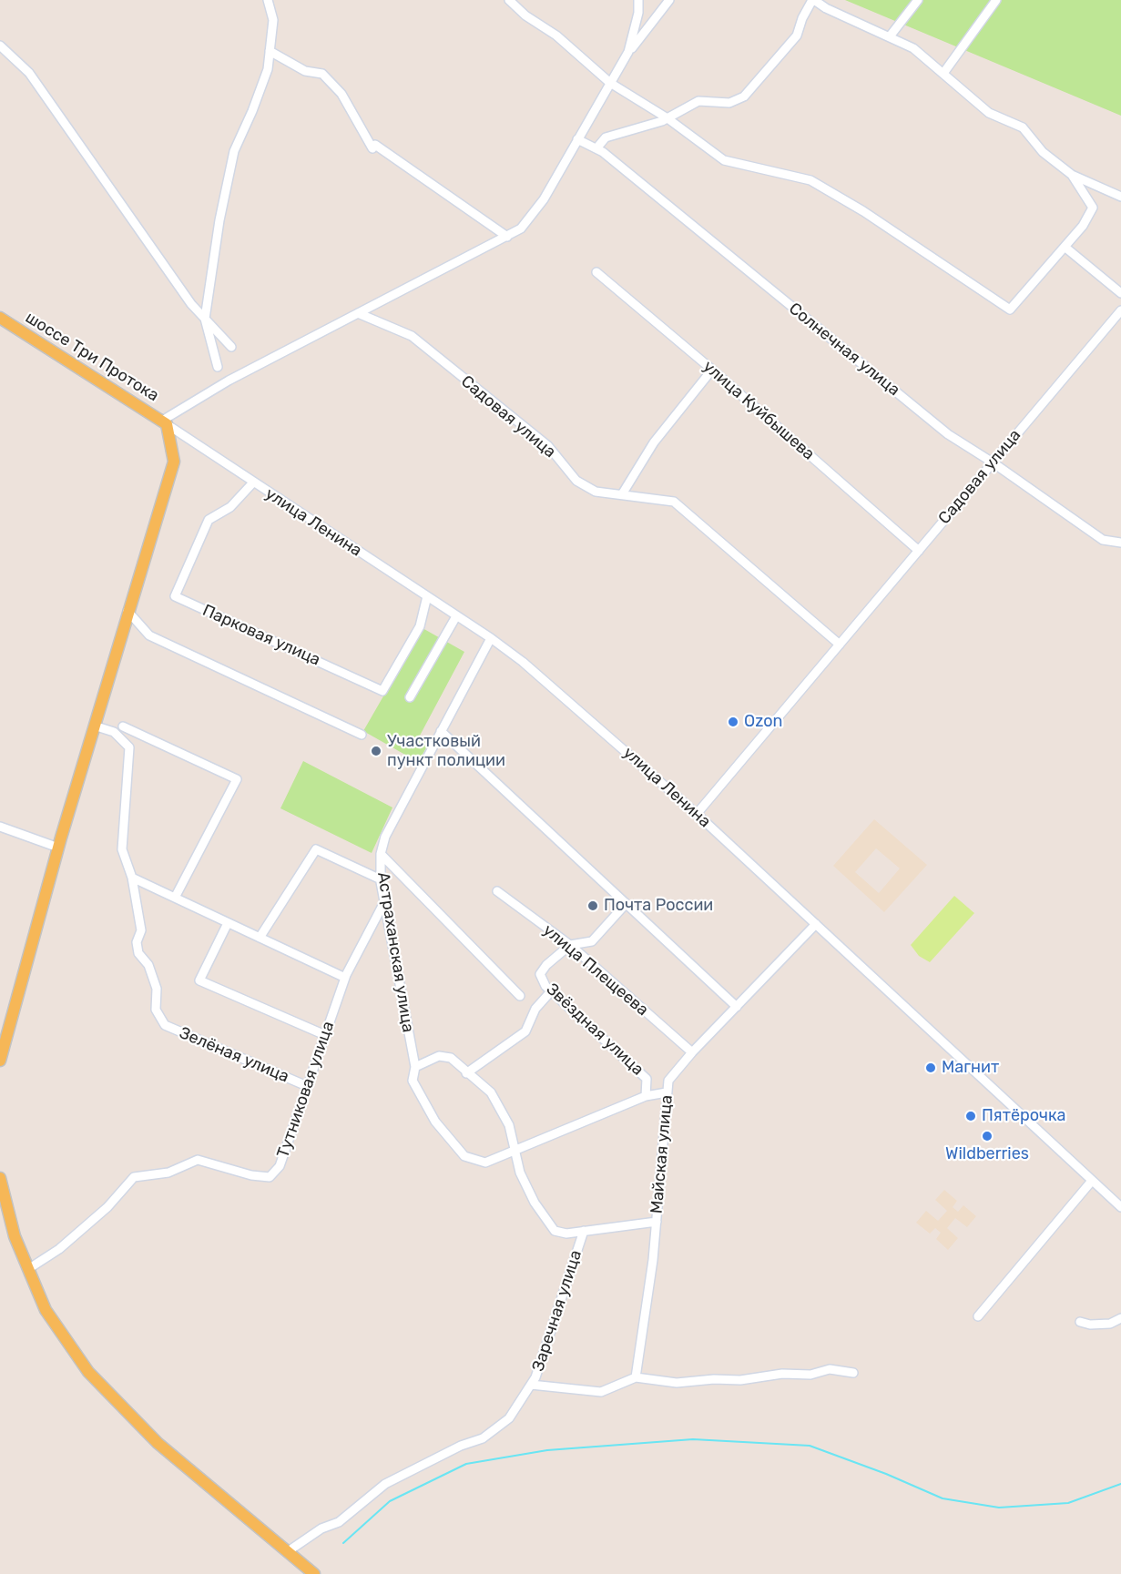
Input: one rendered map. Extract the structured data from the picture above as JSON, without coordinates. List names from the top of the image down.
{
  "streets": {
    "main road": ["шоссе Три Протока"],
    "street": [
      "Солнечная улица",
      "улица Куйбышева",
      "Садовая улица",
      "улица Ленина",
      "Парковая улица",
      "Астраханская улица",
      "улица Плещеева",
      "Звёздная улица",
      "Зелёная улица",
      "Тутниковая улица",
      "Майская улица",
      "Заречная улица"
    ]
  },
  "crossings": [
    ["Солнечная улица", "Садовая улица"],
    ["шоссе Три Протока", "улица Ленина"],
    ["улица Куйбышева", "Садовая улица"],
    ["Садовая улица", "улица Ленина"],
    ["улица Ленина", "Парковая улица"],
    ["улица Ленина", "Астраханская улица"],
    ["улица Ленина", "Майская улица"],
    ["Астраханская улица", "Звёздная улица"],
    ["Астраханская улица", "Тутниковая улица"],
    ["Астраханская улица", "Майская улица"],
    ["улица Плещеева", "Звёздная улица"],
    ["улица Плещеева", "Майская улица"],
    ["Зелёная улица", "Тутниковая улица"]
  ],
  "places": [
    "Ozon",
    "Участковый пункт полиции",
    "Почта России",
    "Магнит",
    "Пятёрочка",
    "Wildberries"
  ]
}
